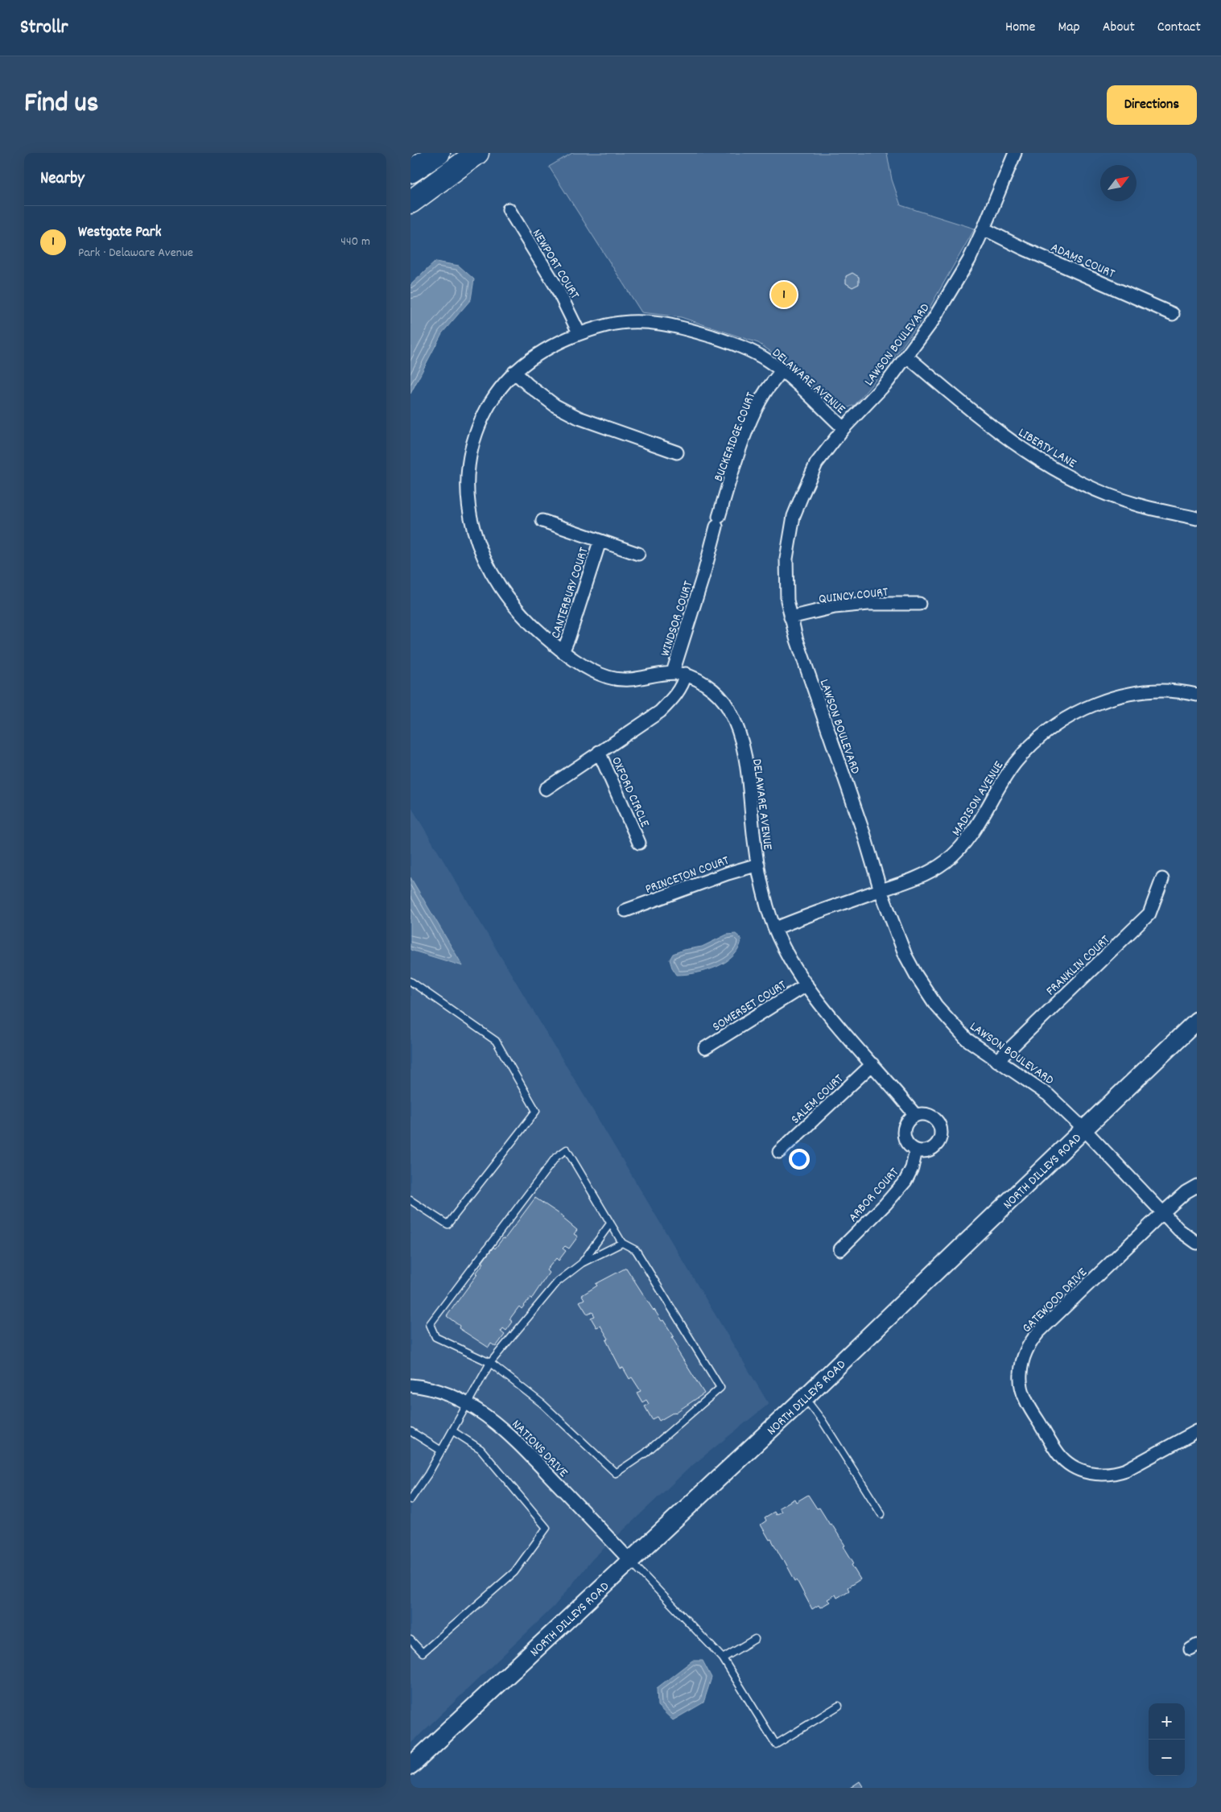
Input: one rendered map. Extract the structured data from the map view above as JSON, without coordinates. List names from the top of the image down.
{
  "streets": {
    "street": [
      "ADAMS COURT",
      "NEWPORT COURT",
      "LAWSON BOULEVARD",
      "DELAWARE AVENUE",
      "BUCKERIDGE COURT",
      "LIBERTY LANE",
      "CANTERBURY COURT",
      "QUINCY COURT",
      "WINDSOR COURT",
      "OXFORD CIRCLE",
      "MADISON AVENUE",
      "PRINCETON COURT",
      "FRANKLIN COURT",
      "SOMERSET COURT",
      "SALEM COURT",
      "NORTH DILLEYS ROAD",
      "ARBOR COURT",
      "GATEWOOD DRIVE",
      "NATIONS DRIVE"
    ]
  },
  "crossings": [
    ["ADAMS COURT", "LAWSON BOULEVARD"],
    ["NEWPORT COURT", "DELAWARE AVENUE"],
    ["LAWSON BOULEVARD", "DELAWARE AVENUE"],
    ["LAWSON BOULEVARD", "LIBERTY LANE"],
    ["LAWSON BOULEVARD", "QUINCY COURT"],
    ["LAWSON BOULEVARD", "MADISON AVENUE"],
    ["LAWSON BOULEVARD", "FRANKLIN COURT"],
    ["LAWSON BOULEVARD", "NORTH DILLEYS ROAD"],
    ["LAWSON BOULEVARD", "GATEWOOD DRIVE"],
    ["DELAWARE AVENUE", "BUCKERIDGE COURT"],
    ["DELAWARE AVENUE", "CANTERBURY COURT"],
    ["DELAWARE AVENUE", "WINDSOR COURT"],
    ["DELAWARE AVENUE", "OXFORD CIRCLE"],
    ["DELAWARE AVENUE", "MADISON AVENUE"],
    ["DELAWARE AVENUE", "PRINCETON COURT"],
    ["DELAWARE AVENUE", "SOMERSET COURT"],
    ["DELAWARE AVENUE", "SALEM COURT"],
    ["DELAWARE AVENUE", "ARBOR COURT"],
    ["BUCKERIDGE COURT", "WINDSOR COURT"],
    ["NORTH DILLEYS ROAD", "NATIONS DRIVE"]
  ],
  "north": "top right",
  "page": {
    "header": "Strollr",
    "nav": [
      "Home",
      "Map",
      "About",
      "Contact"
    ],
    "title": "Find us",
    "buttons": "Directions",
    "heading": "Nearby",
    "list": [
      {
        "mark": "1",
        "name": "Westgate Park",
        "note": "Park · Delaware Avenue",
        "value": "440 m"
      }
    ],
    "pins": "1",
    "map_buttons": ["+", "−"]
  }
}
